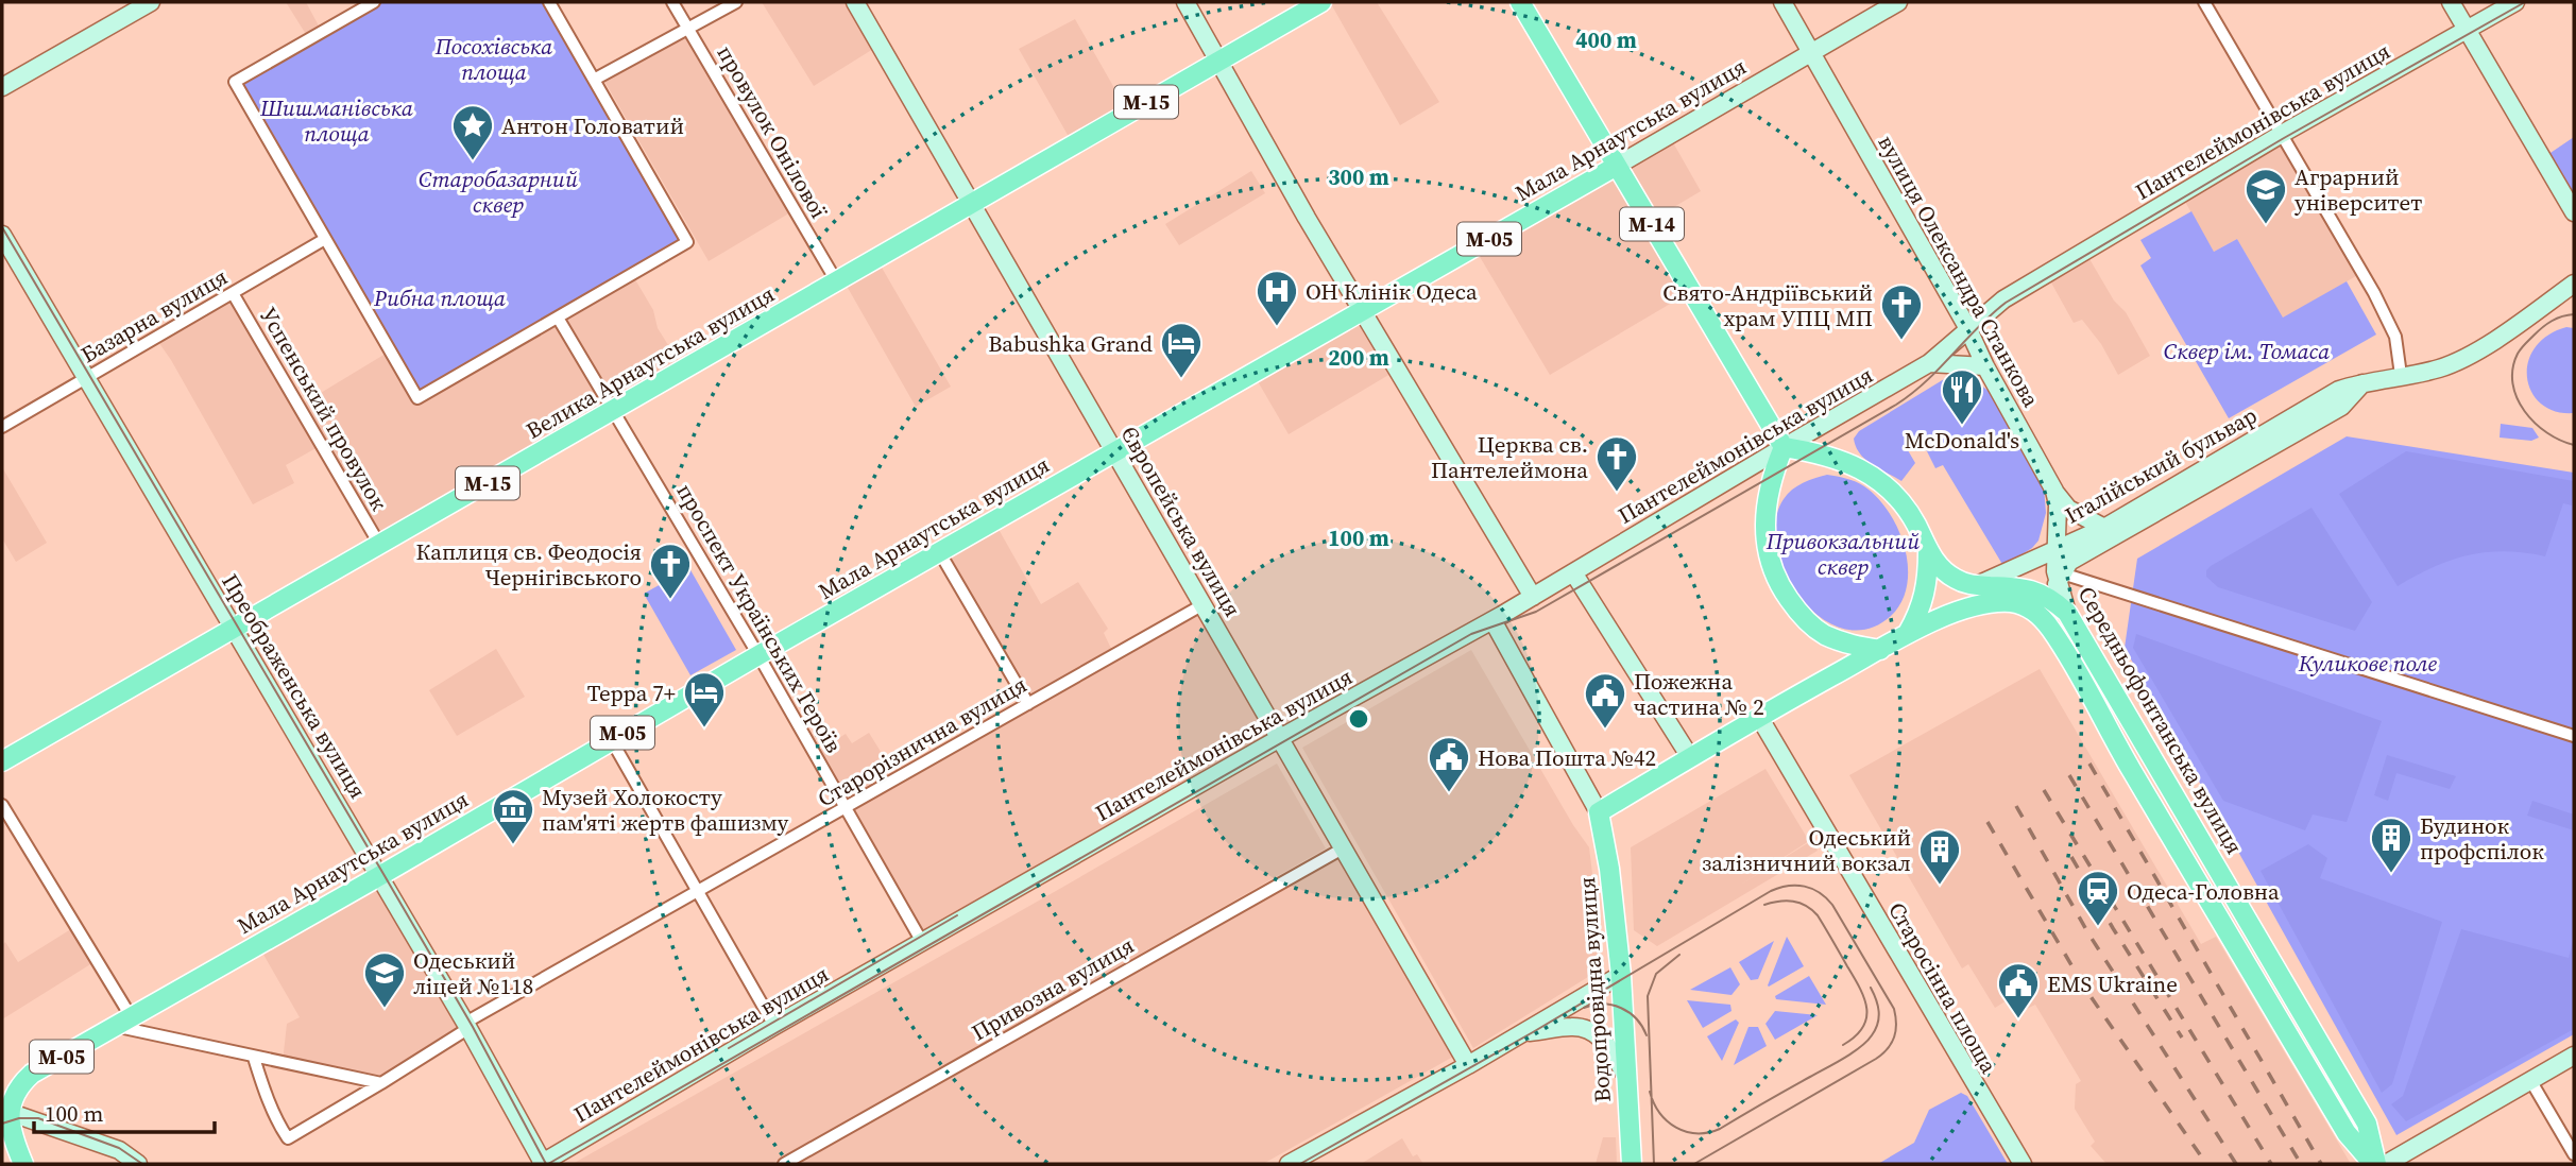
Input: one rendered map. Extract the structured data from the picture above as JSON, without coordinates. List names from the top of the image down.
{
  "streets": {
    "main road": [
      "М-15",
      "Пантелеймонівська вулиця",
      "Мала Арнаутська вулиця",
      "М-14",
      "М-05",
      "вулиця Олександра Станкова",
      "Велика Арнаутська вулиця",
      "Італійський бульвар",
      "Європейська вулиця",
      "Преображенська вулиця",
      "Середньофонтанська вулиця",
      "Старосінна площа",
      "Водопровідна вулиця"
    ],
    "street": [
      "провулок Онілової",
      "Базарна вулиця",
      "Успенський провулок",
      "проспект Українських Героїв",
      "Старорізнична вулиця",
      "Привозна вулиця"
    ]
  },
  "crossings": [
    ["Пантелеймонівська вулиця", "М-14"],
    ["Пантелеймонівська вулиця", "вулиця Олександра Станкова"],
    ["Пантелеймонівська вулиця", "Європейська вулиця"],
    ["Пантелеймонівська вулиця", "проспект Українських Героїв"],
    ["Пантелеймонівська вулиця", "Преображенська вулиця"],
    ["Мала Арнаутська вулиця", "М-14"],
    ["Мала Арнаутська вулиця", "вулиця Олександра Станкова"],
    ["Мала Арнаутська вулиця", "Європейська вулиця"],
    ["Мала Арнаутська вулиця", "проспект Українських Героїв"],
    ["Мала Арнаутська вулиця", "Преображенська вулиця"],
    ["провулок Онілової", "Велика Арнаутська вулиця"],
    ["вулиця Олександра Станкова", "Італійський бульвар"],
    ["вулиця Олександра Станкова", "Середньофонтанська вулиця"],
    ["Базарна вулиця", "Успенський провулок"],
    ["Базарна вулиця", "Преображенська вулиця"],
    ["Велика Арнаутська вулиця", "Успенський провулок"],
    ["Велика Арнаутська вулиця", "Європейська вулиця"],
    ["Велика Арнаутська вулиця", "проспект Українських Героїв"],
    ["Велика Арнаутська вулиця", "Преображенська вулиця"],
    ["Європейська вулиця", "Старорізнична вулиця"],
    ["Європейська вулиця", "Привозна вулиця"],
    ["проспект Українських Героїв", "Старорізнична вулиця"],
    ["Преображенська вулиця", "Старорізнична вулиця"]
  ],
  "parks": [
    "Посохівська площа",
    "Шишманівська площа",
    "Старобазарний сквер",
    "Рибна площа",
    "Сквер ім. Томаса",
    "Привокзальний сквер",
    "Куликове поле"
  ],
  "places": {
    "place": ["Антон Головатий"],
    "school or university": ["Аграрний університет", "Одеський ліцей №118"],
    "hospital": ["ОН Клінік Одеса"],
    "church": ["Свято-Андріївський храм УПЦ МП", "Церква св. Пантелеймона", "Каплиця св. Феодосія Чернігівського"],
    "hotel": ["Babushka Grand", "Терра 7+"],
    "restaurant": ["McDonald's"],
    "public building": ["Пожежна частина № 2", "Нова Пошта №42", "EMS Ukraine"],
    "museum": ["Музей Холокосту пам'яті жертв фашизму"],
    "building": ["Будинок профспілок", "Одеський залізничний вокзал"],
    "station": ["Одеса-Головна"]
  },
  "scale_bar": "100 m",
  "rings": [
    "400 m",
    "300 m",
    "200 m",
    "100 m"
  ]
}
